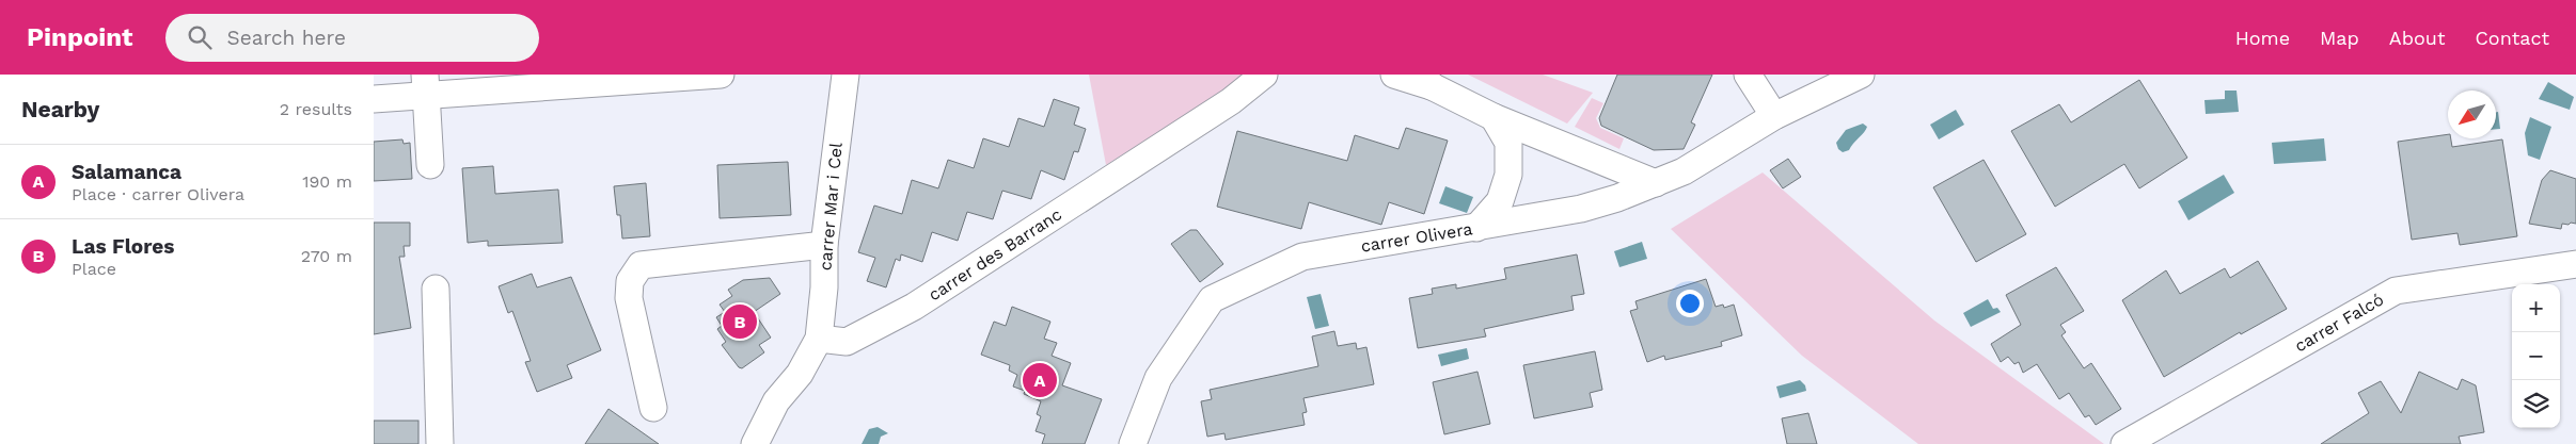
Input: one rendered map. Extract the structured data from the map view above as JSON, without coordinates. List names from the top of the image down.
{
  "streets": {
    "street": [
      "carrer Mar i Cel",
      "carrer Olivera",
      "carrer des Barranc",
      "carrer Falcó"
    ]
  },
  "crossings": [
    ["carrer Mar i Cel", "carrer des Barranc"]
  ],
  "north": "bottom left",
  "page": {
    "header": "Pinpoint",
    "search": "Search here",
    "nav": [
      "Home",
      "Map",
      "About",
      "Contact"
    ],
    "heading": ["Nearby", "2 results"],
    "list": [
      {
        "mark": "A",
        "name": "Salamanca",
        "note": "Place · carrer Olivera",
        "value": "190 m"
      },
      {
        "mark": "B",
        "name": "Las Flores",
        "note": "Place",
        "value": "270 m"
      }
    ],
    "map_buttons": ["+", "−"],
    "pins": ["B", "A"]
  }
}
